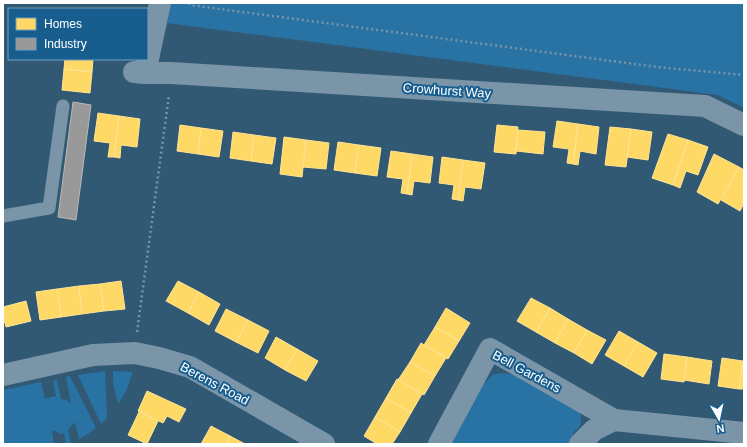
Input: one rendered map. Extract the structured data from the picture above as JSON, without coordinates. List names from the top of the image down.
{
  "streets": {
    "street": ["Crowhurst Way", "Bell Gardens", "Berens Road"]
  },
  "legend": ["Homes", "Industry"],
  "north": "bottom"
}
